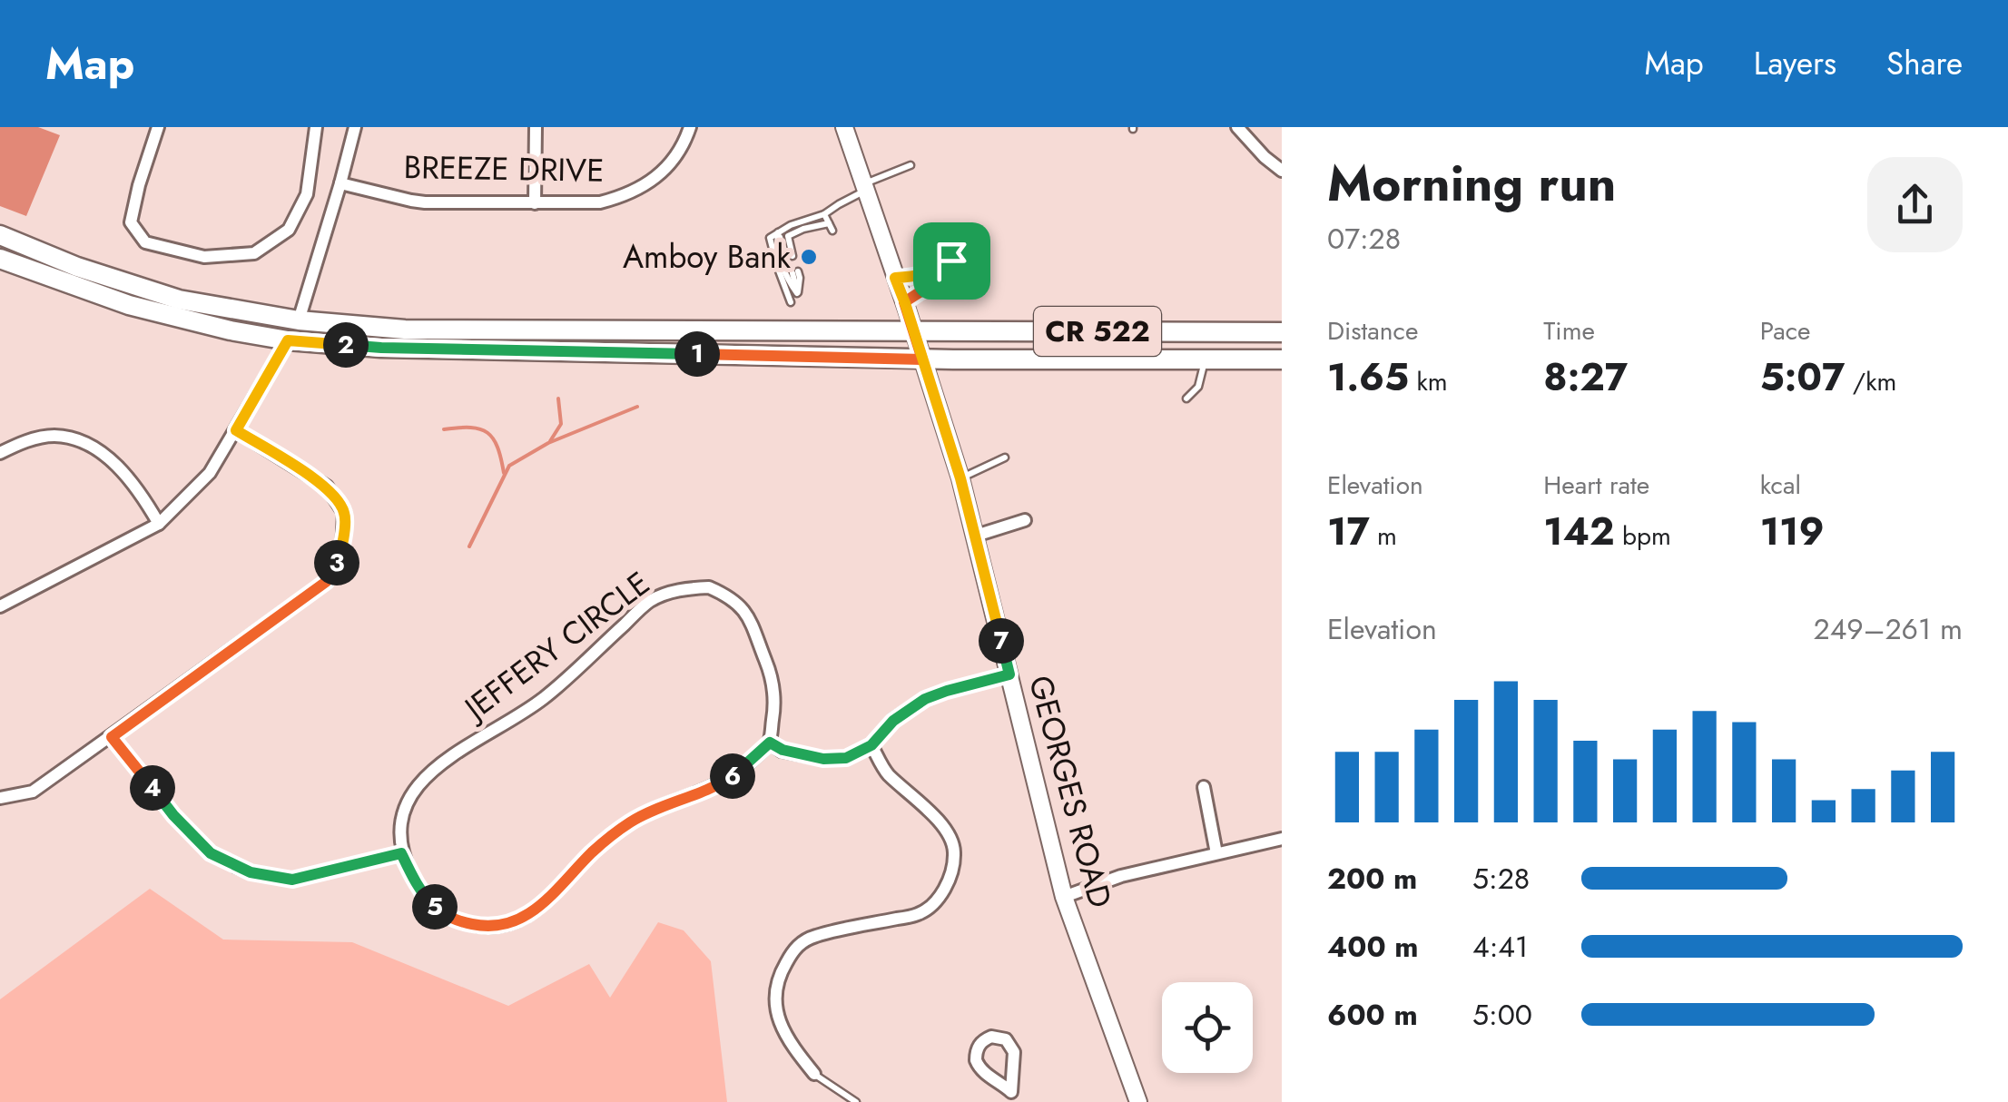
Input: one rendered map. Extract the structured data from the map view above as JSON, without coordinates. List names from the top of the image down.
{
  "streets": {
    "main road": ["CR 522"],
    "street": ["BREEZE DRIVE", "JEFFERY CIRCLE", "GEORGES ROAD"]
  },
  "crossings": [
    ["CR 522", "GEORGES ROAD"]
  ],
  "places": ["Amboy Bank"],
  "page": {
    "header": "Map",
    "nav": ["Map", "Layers", "Share"],
    "heading": ["Morning run", "07:28"],
    "stats": [
      ["Distance", "1.65 km"],
      ["Time", "8:27"],
      ["Pace", "5:07 /km"],
      ["Elevation", "17 m"],
      ["Heart rate", "142 bpm"],
      ["kcal", "119"]
    ],
    "pins": [
      "2",
      "1",
      "3",
      "7",
      "6",
      "4",
      "5"
    ],
    "chart": ["Elevation", "249–261 m"],
    "list": [
      {
        "name": "200 m",
        "note": "5:28"
      },
      {
        "name": "400 m",
        "note": "4:41"
      },
      {
        "name": "600 m",
        "note": "5:00"
      }
    ]
  }
}
